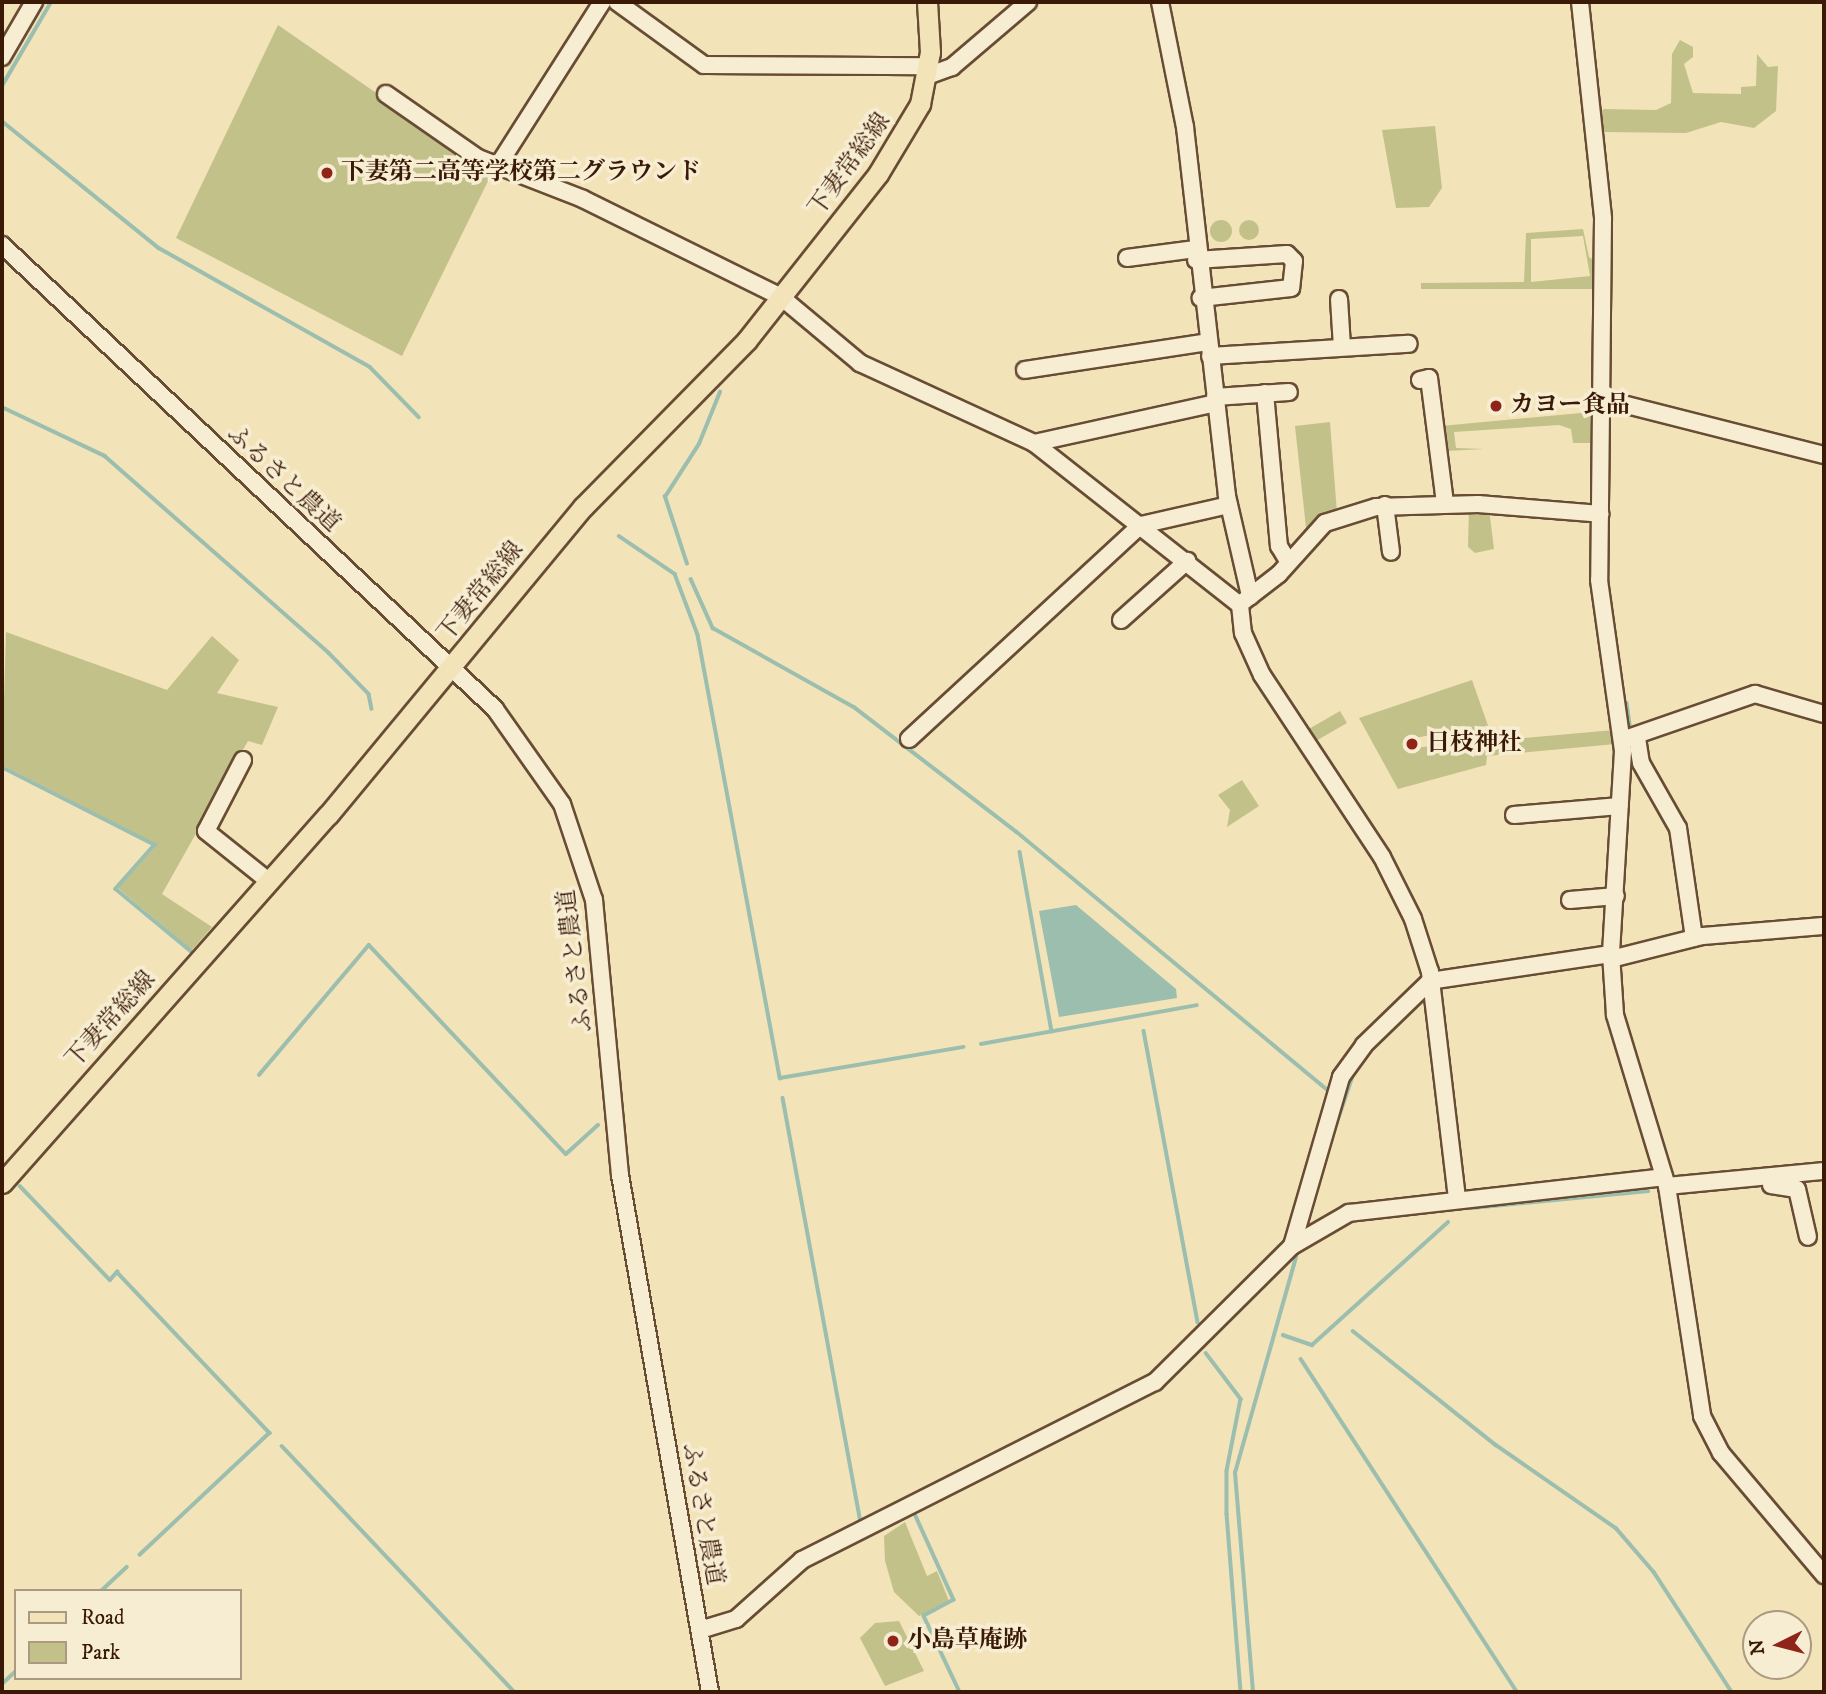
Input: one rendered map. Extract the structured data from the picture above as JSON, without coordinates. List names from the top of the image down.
{
  "streets": {
    "main road": ["下妻常総線"],
    "street": ["ふるさと農道"]
  },
  "crossings": [
    ["下妻常総線", "ふるさと農道"]
  ],
  "places": [
    "下妻第二高等学校第二グラウンド",
    "カヨー食品",
    "日枝神社",
    "小島草庵跡"
  ],
  "legend": ["Road", "Park"],
  "north": "left"
}
